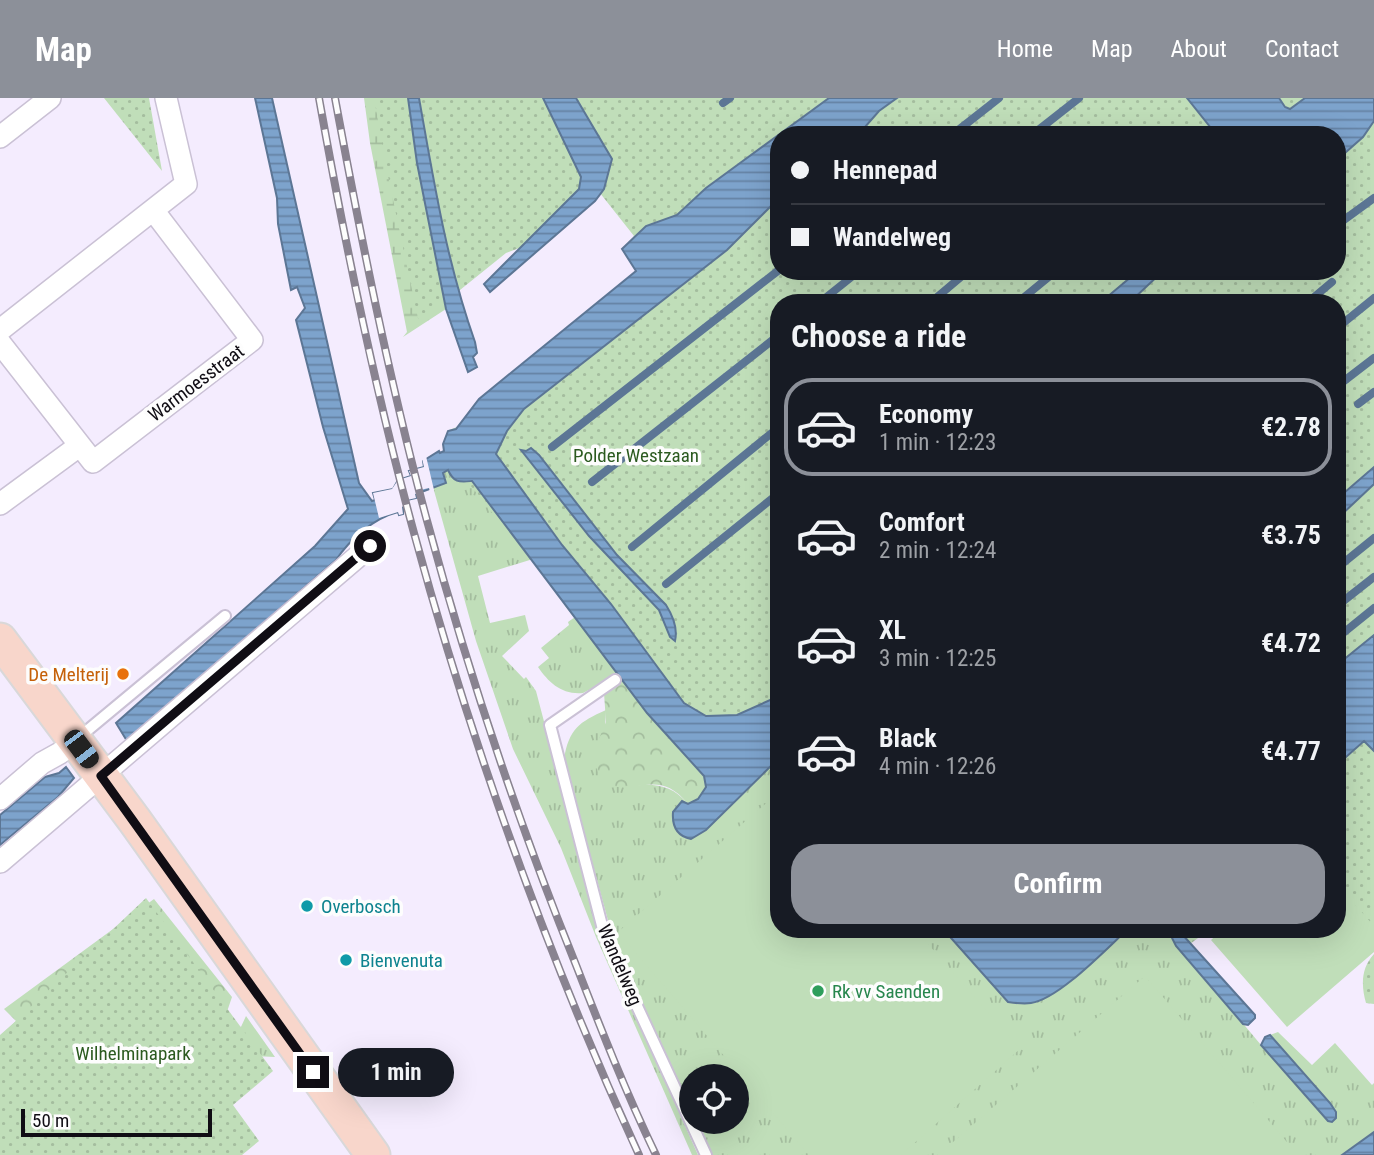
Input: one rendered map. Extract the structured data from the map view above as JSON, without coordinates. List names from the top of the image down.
{
  "streets": {
    "street": ["Warmoesstraat"],
    "lane": ["Wandelweg"]
  },
  "parks": ["Polder Westzaan", "Wilhelminapark"],
  "places": [
    "De Melterij",
    "Overbosch",
    "Bienvenuta",
    "Rk vv Saenden"
  ],
  "scale_bar": "50 m",
  "page": {
    "header": "Map",
    "nav": [
      "Home",
      "Map",
      "About",
      "Contact"
    ],
    "banner": ["Hennepad", "Wandelweg"],
    "heading": "Choose a ride",
    "list": [
      {
        "name": "Economy",
        "note": "1 min · 12:23",
        "value": "€2.78"
      },
      {
        "name": "Comfort",
        "note": "2 min · 12:24",
        "value": "€3.75"
      },
      {
        "name": "XL",
        "note": "3 min · 12:25",
        "value": "€4.72"
      },
      {
        "name": "Black",
        "note": "4 min · 12:26",
        "value": "€4.77"
      }
    ],
    "buttons": "Confirm",
    "bubble": "1 min",
    "scale": "50 m"
  }
}
